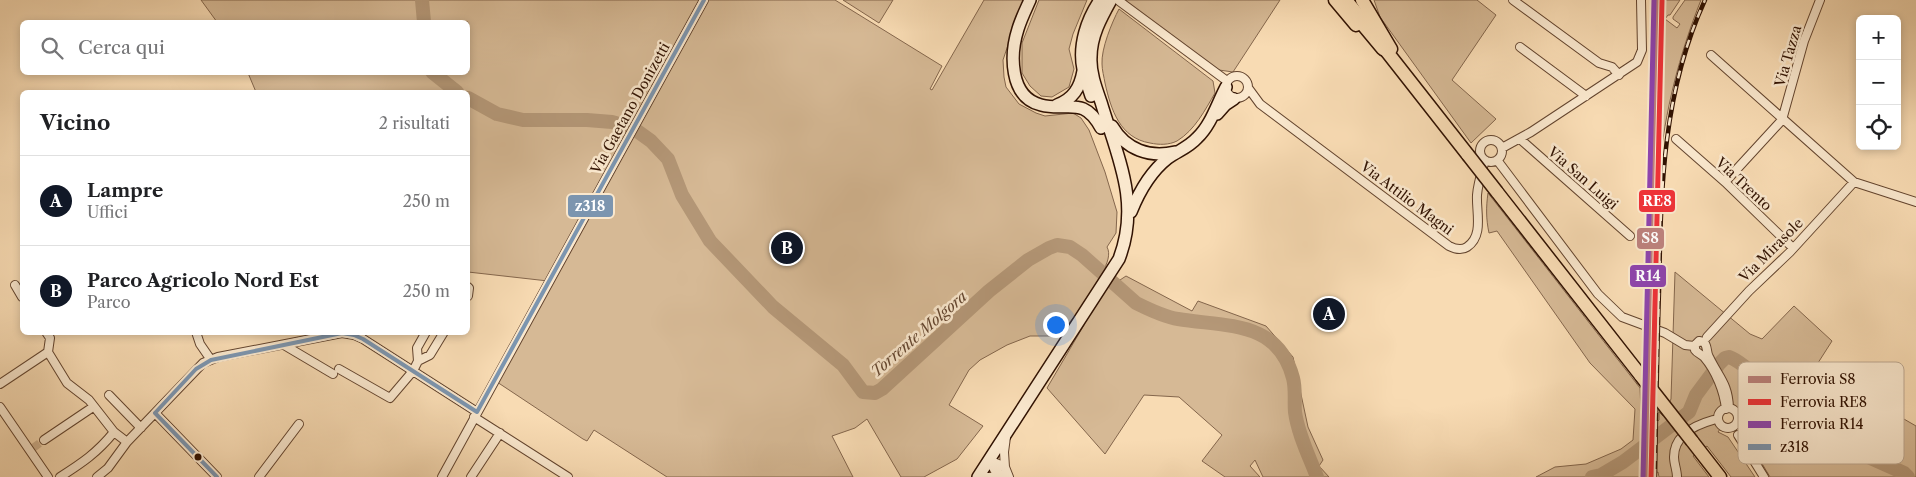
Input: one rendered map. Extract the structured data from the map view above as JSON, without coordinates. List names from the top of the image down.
{
  "streets": {
    "street": [
      "Via Tazza",
      "Via Gaetano Donizetti",
      "Via San Luigi",
      "Via Trento",
      "Via Attilio Magni",
      "Via Mirasole"
    ]
  },
  "crossings": [
    ["Via Trento", "Via Mirasole"]
  ],
  "water": ["Torrente Molgora"],
  "lines": [
    "rail line S8",
    "rail line RE8",
    "rail line R14",
    "transit line z318"
  ],
  "legend": [
    "Ferrovia S8",
    "Ferrovia RE8",
    "Ferrovia R14",
    "z318"
  ],
  "page": {
    "map_buttons": ["+", "−"],
    "search": "Cerca qui",
    "heading": ["Vicino", "2 risultati"],
    "list": [
      {
        "mark": "A",
        "name": "Lampre",
        "note": "Uffici",
        "value": "250 m"
      },
      {
        "mark": "B",
        "name": "Parco Agricolo Nord Est",
        "note": "Parco",
        "value": "250 m"
      }
    ],
    "pins": ["B", "A"]
  }
}
